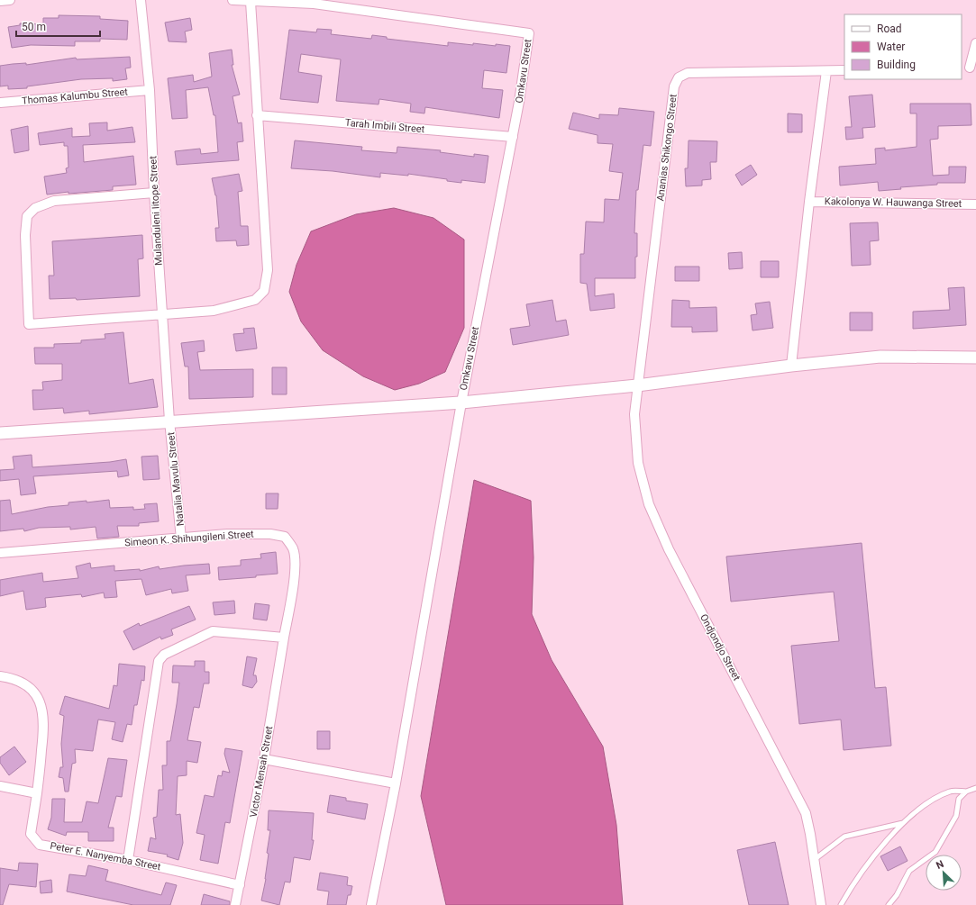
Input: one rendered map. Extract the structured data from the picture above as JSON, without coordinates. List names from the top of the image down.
{
  "streets": {
    "street": [
      "Omkavu Street",
      "Thomas Kalumbu Street",
      "Tarah Imbili Street",
      "Ananias Shikongo Street",
      "Kakolonya W. Hauwanga Street",
      "Mulanduleni Iitope Street",
      "Natalia Mavulu Street",
      "Simeon K. Shihungileni Street",
      "Ondjondjo Street",
      "Victor Mensah Street",
      "Peter E. Nanyemba Street"
    ]
  },
  "crossings": [
    ["Omkavu Street", "Tarah Imbili Street"],
    ["Thomas Kalumbu Street", "Mulanduleni Iitope Street"],
    ["Ananias Shikongo Street", "Kakolonya W. Hauwanga Street"],
    ["Ananias Shikongo Street", "Ondjondjo Street"],
    ["Mulanduleni Iitope Street", "Natalia Mavulu Street"],
    ["Natalia Mavulu Street", "Simeon K. Shihungileni Street"],
    ["Simeon K. Shihungileni Street", "Victor Mensah Street"],
    ["Victor Mensah Street", "Peter E. Nanyemba Street"]
  ],
  "legend": ["Road", "Water", "Building"],
  "scale_bar": "50 m",
  "north": "top left"
}
